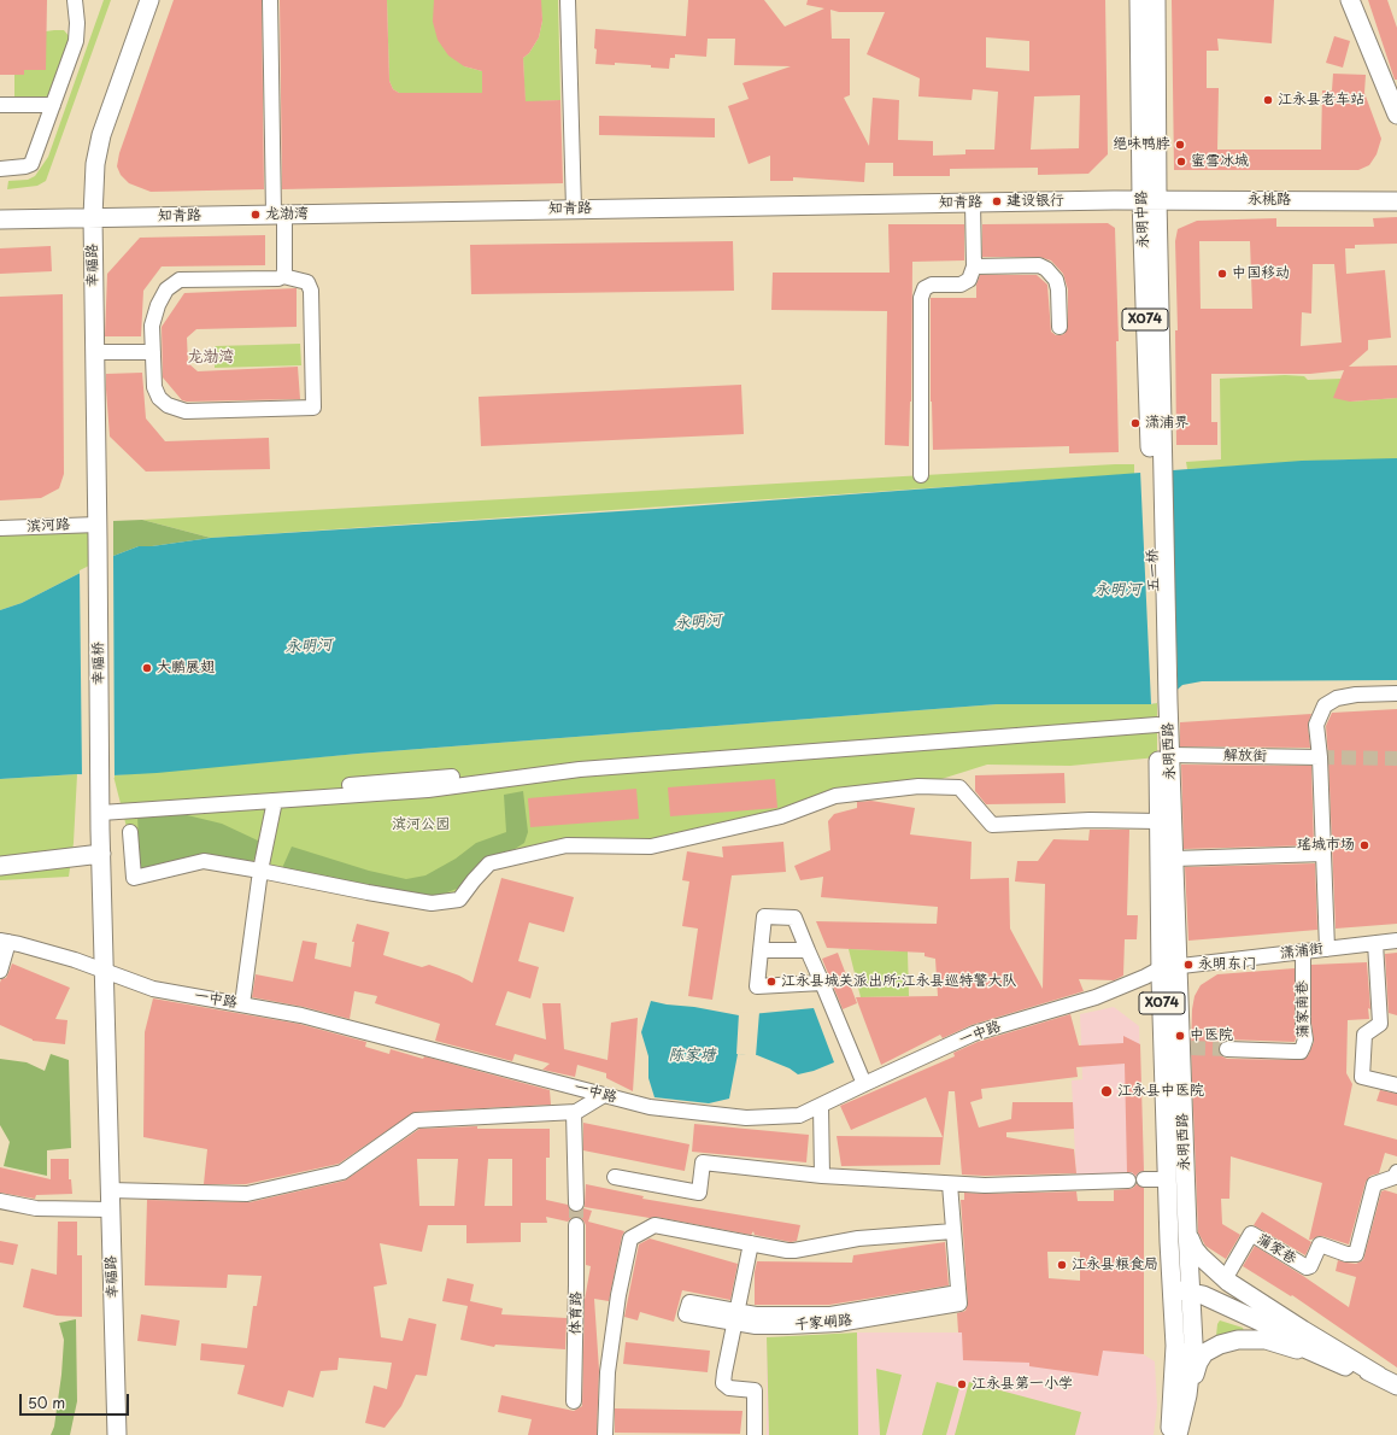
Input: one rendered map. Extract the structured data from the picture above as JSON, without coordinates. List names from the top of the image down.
{
  "streets": {
    "main road": [
      "永桃路",
      "知青路",
      "永明中路",
      "幸福路",
      "X074",
      "五一桥",
      "幸福桥",
      "永明西路"
    ],
    "street": [
      "滨河路",
      "解放街",
      "潇浦街",
      "一中路",
      "蒲家南巷",
      "蒲家巷",
      "体育路",
      "千家峒路"
    ]
  },
  "crossings": [
    ["永桃路", "知青路"],
    ["永桃路", "永明中路"],
    ["知青路", "永明中路"],
    ["知青路", "幸福路"],
    ["永明中路", "五一桥"],
    ["幸福路", "滨河路"],
    ["幸福路", "幸福桥"],
    ["幸福路", "一中路"],
    ["滨河路", "幸福桥"],
    ["五一桥", "永明西路"],
    ["幸福桥", "一中路"],
    ["永明西路", "解放街"],
    ["永明西路", "潇浦街"],
    ["永明西路", "一中路"],
    ["潇浦街", "一中路"],
    ["潇浦街", "蒲家南巷"]
  ],
  "districts": ["龙渤湾"],
  "water": ["永明河", "陈家塘"],
  "parks": ["滨河公园"],
  "places": [
    "江永县老车站",
    "绝味鸭脖",
    "蜜雪冰城",
    "建设银行",
    "龙渤湾",
    "中国移动",
    "潇浦界",
    "大鹏展翅",
    "瑶城市场",
    "永明东门",
    "江永县城关派出所;江永县巡特警大队",
    "中医院",
    "江永县中医院",
    "江永县粮食局",
    "江永县第一小学"
  ],
  "scale_bar": "50 m"
}
